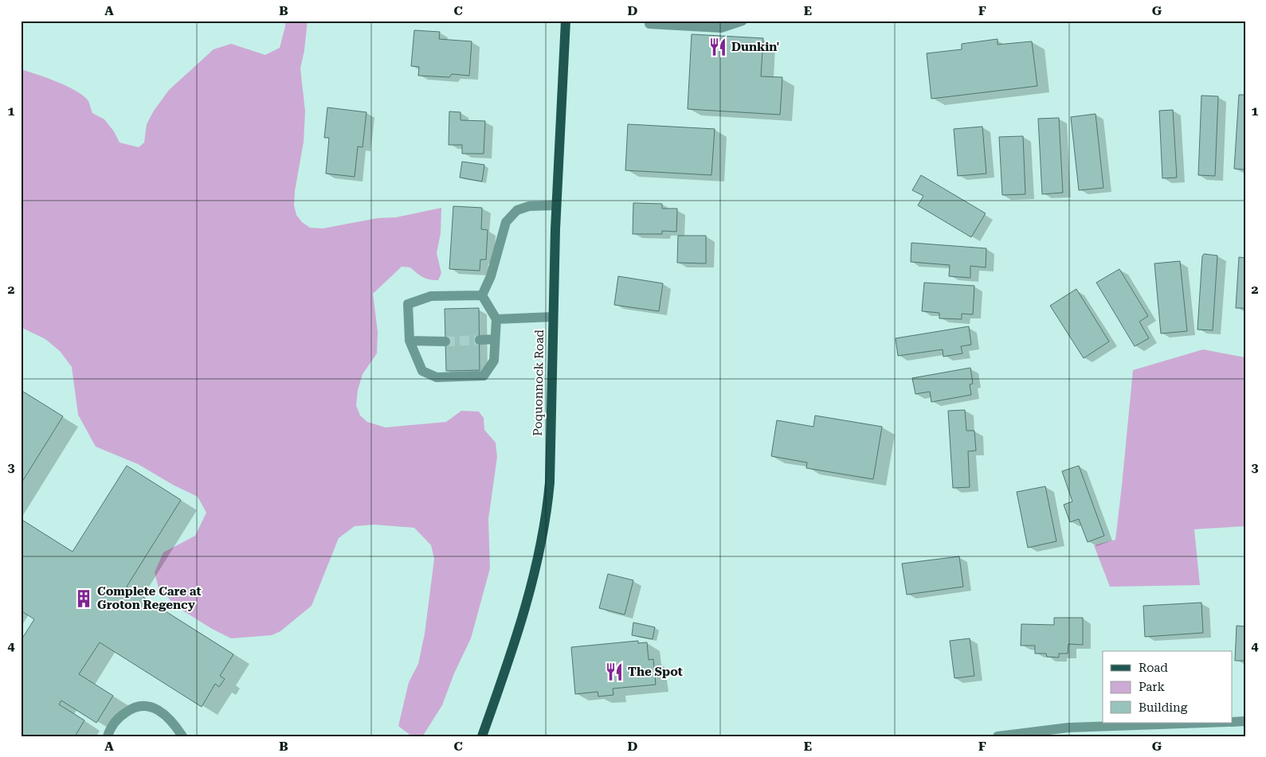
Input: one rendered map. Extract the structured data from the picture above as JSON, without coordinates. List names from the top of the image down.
{
  "streets": {
    "main road": ["Poquonnock Road"]
  },
  "places": {
    "restaurant": ["Dunkin'", "The Spot"],
    "building": ["Complete Care at Groton Regency"]
  },
  "legend": ["Road", "Park", "Building"],
  "grid": {
    "columns": [
      "A",
      "B",
      "C",
      "D",
      "E",
      "F",
      "G"
    ],
    "rows": [
      "1",
      "2",
      "3",
      "4"
    ]
  }
}
